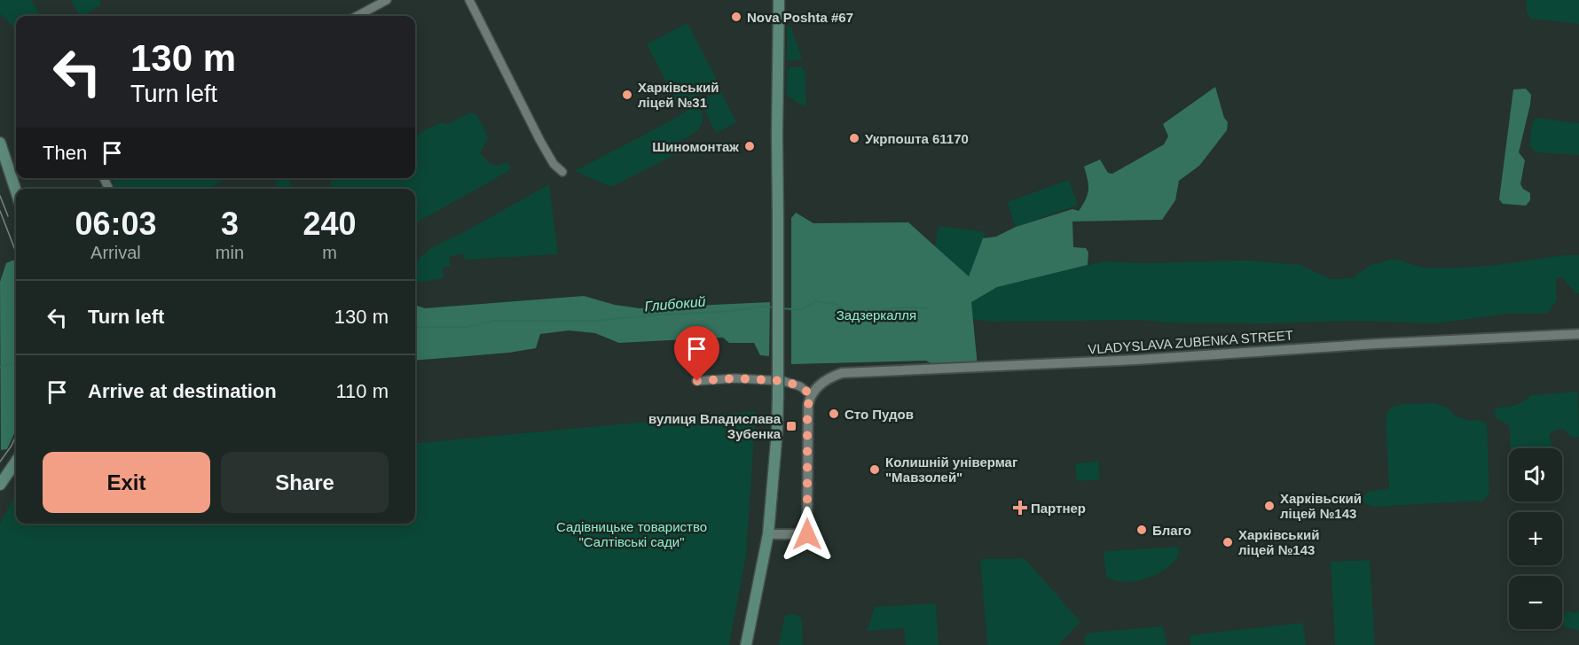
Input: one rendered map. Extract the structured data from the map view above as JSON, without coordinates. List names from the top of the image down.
{
  "streets": {
    "street": ["VLADYSLAVA ZUBENKA STREET"]
  },
  "water": ["Глибокий"],
  "parks": ["Задзеркалля", "Садівницьке товариство \"Салтівські сади\""],
  "places": {
    "other": [
      "Nova Poshta #67",
      "Харківський ліцей №31",
      "Укрпошта 61170",
      "Шиномонтаж",
      "Сто Пудов",
      "Колишній універмаг \"Мавзолей\"",
      "Харківьский ліцей №143",
      "Благо",
      "Харківський ліцей №143"
    ],
    "transit": ["вулиця Владислава Зубенка"],
    "health": ["Партнер"]
  },
  "page": {
    "turn": ["130 m", "Turn left"],
    "then": "Then",
    "eta": [
      "06:03",
      "Arrival",
      "3",
      "min",
      "240",
      "m"
    ],
    "list": [
      {
        "name": "Turn left",
        "value": "130 m"
      },
      {
        "name": "Arrive at destination",
        "value": "110 m"
      }
    ],
    "buttons": ["Exit", "Share"],
    "map_buttons": ["+", "−"]
  }
}
